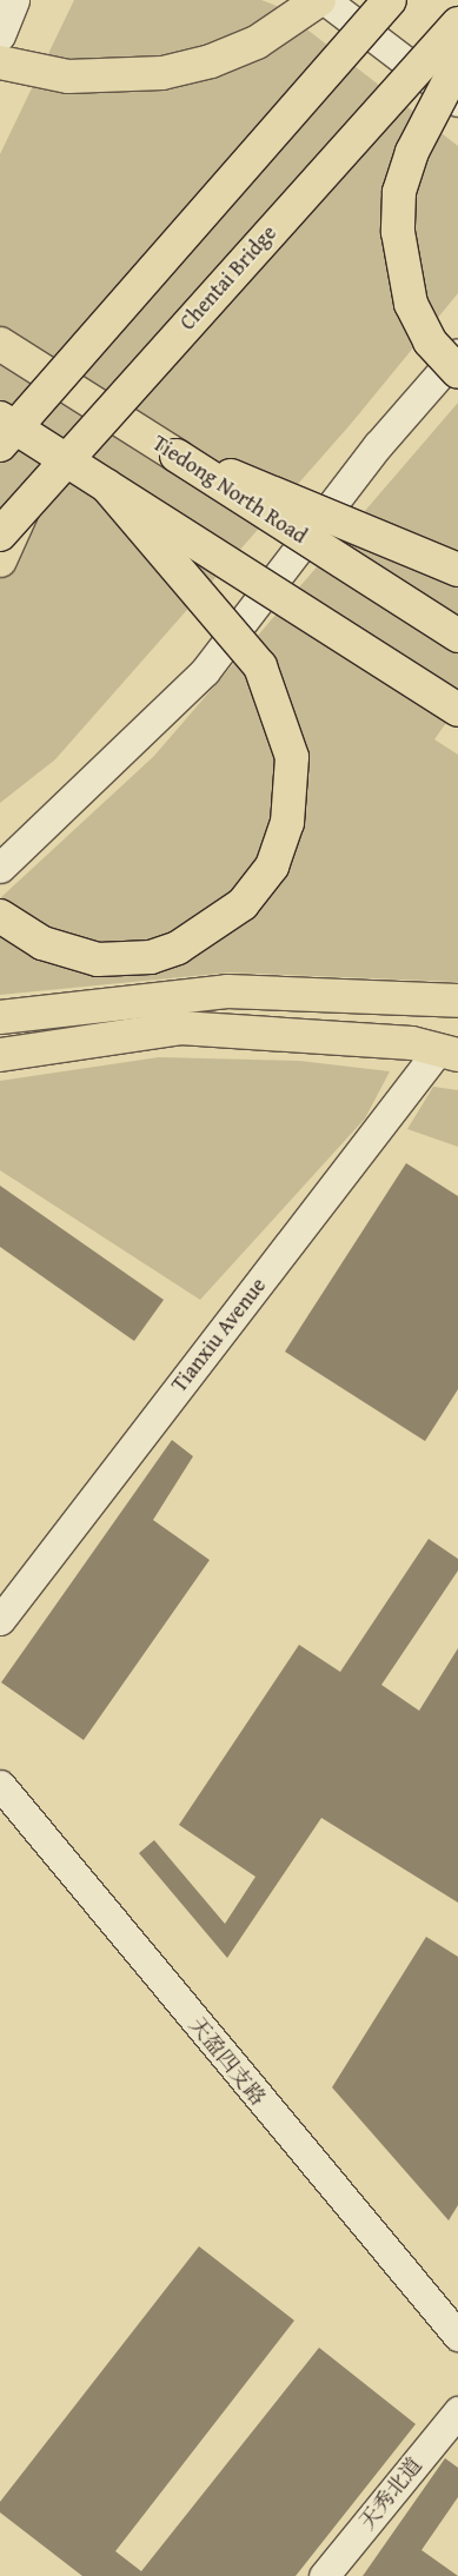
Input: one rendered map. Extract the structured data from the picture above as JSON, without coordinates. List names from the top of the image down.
{
  "streets": {
    "highway": ["Chentai Bridge", "Tiedong North Road"],
    "street": ["Tianxiu Avenue", "天盈四支路", "天秀北道"]
  }
}
